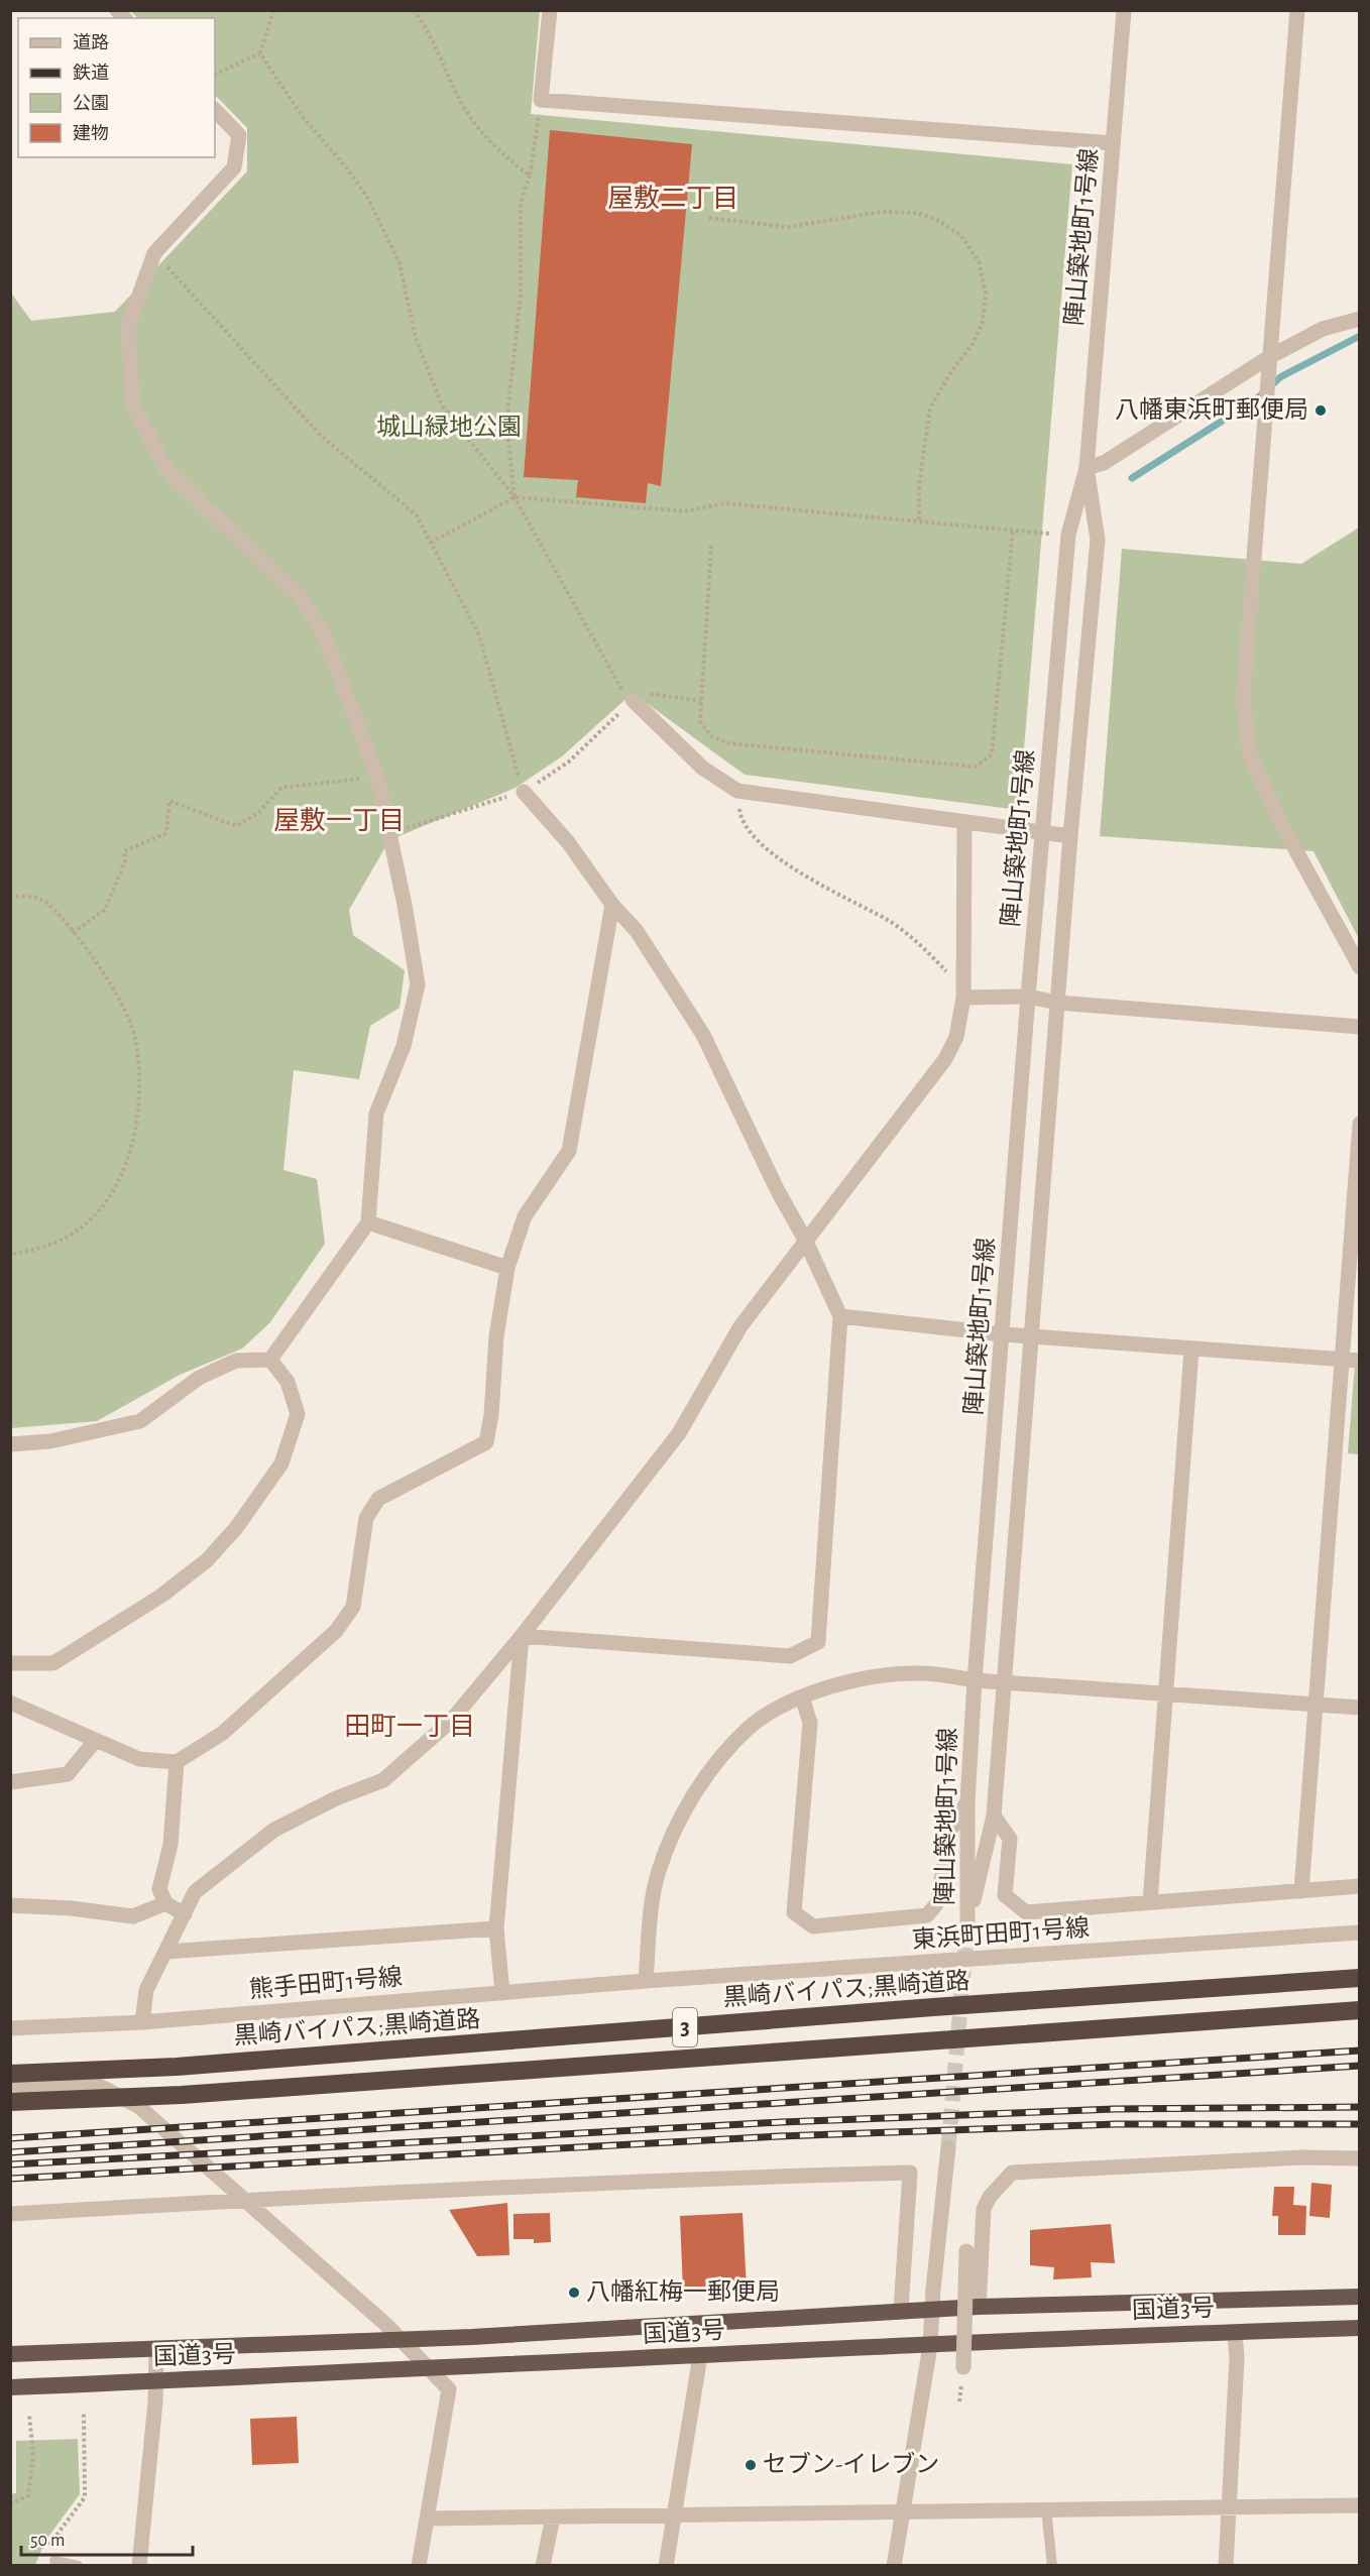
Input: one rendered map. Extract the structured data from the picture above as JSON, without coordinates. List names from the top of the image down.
{
  "streets": {
    "highway": ["黒崎バイパス;黒崎道路", "3", "国道3号"],
    "street": ["陣山築地町1号線", "東浜町田町1号線", "熊手田町1号線"]
  },
  "crossings": [
    ["東浜町田町1号線", "熊手田町1号線"]
  ],
  "districts": ["屋敷二丁目", "屋敷一丁目", "田町一丁目"],
  "parks": ["城山緑地公園"],
  "places": ["八幡東浜町郵便局", "八幡紅梅一郵便局", "セブン-イレブン"],
  "legend": [
    "道路",
    "鉄道",
    "公園",
    "建物"
  ],
  "scale_bar": "50 m"
}
